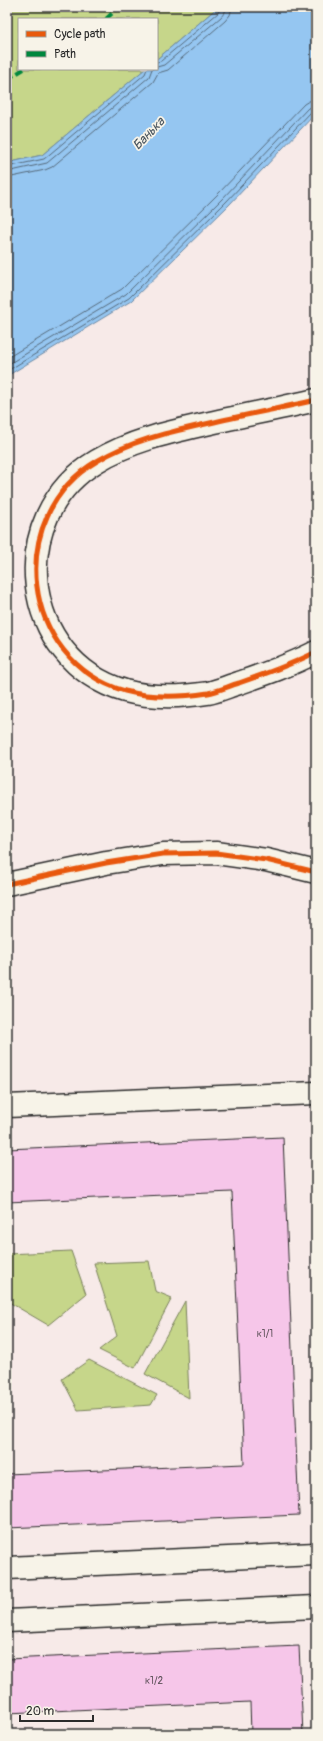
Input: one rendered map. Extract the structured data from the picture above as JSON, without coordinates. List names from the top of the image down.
{
  "water": ["Банька"],
  "house_numbers": ["к1/1", "к1/2"],
  "legend": ["Cycle path", "Path"],
  "scale_bar": "20 m"
}
